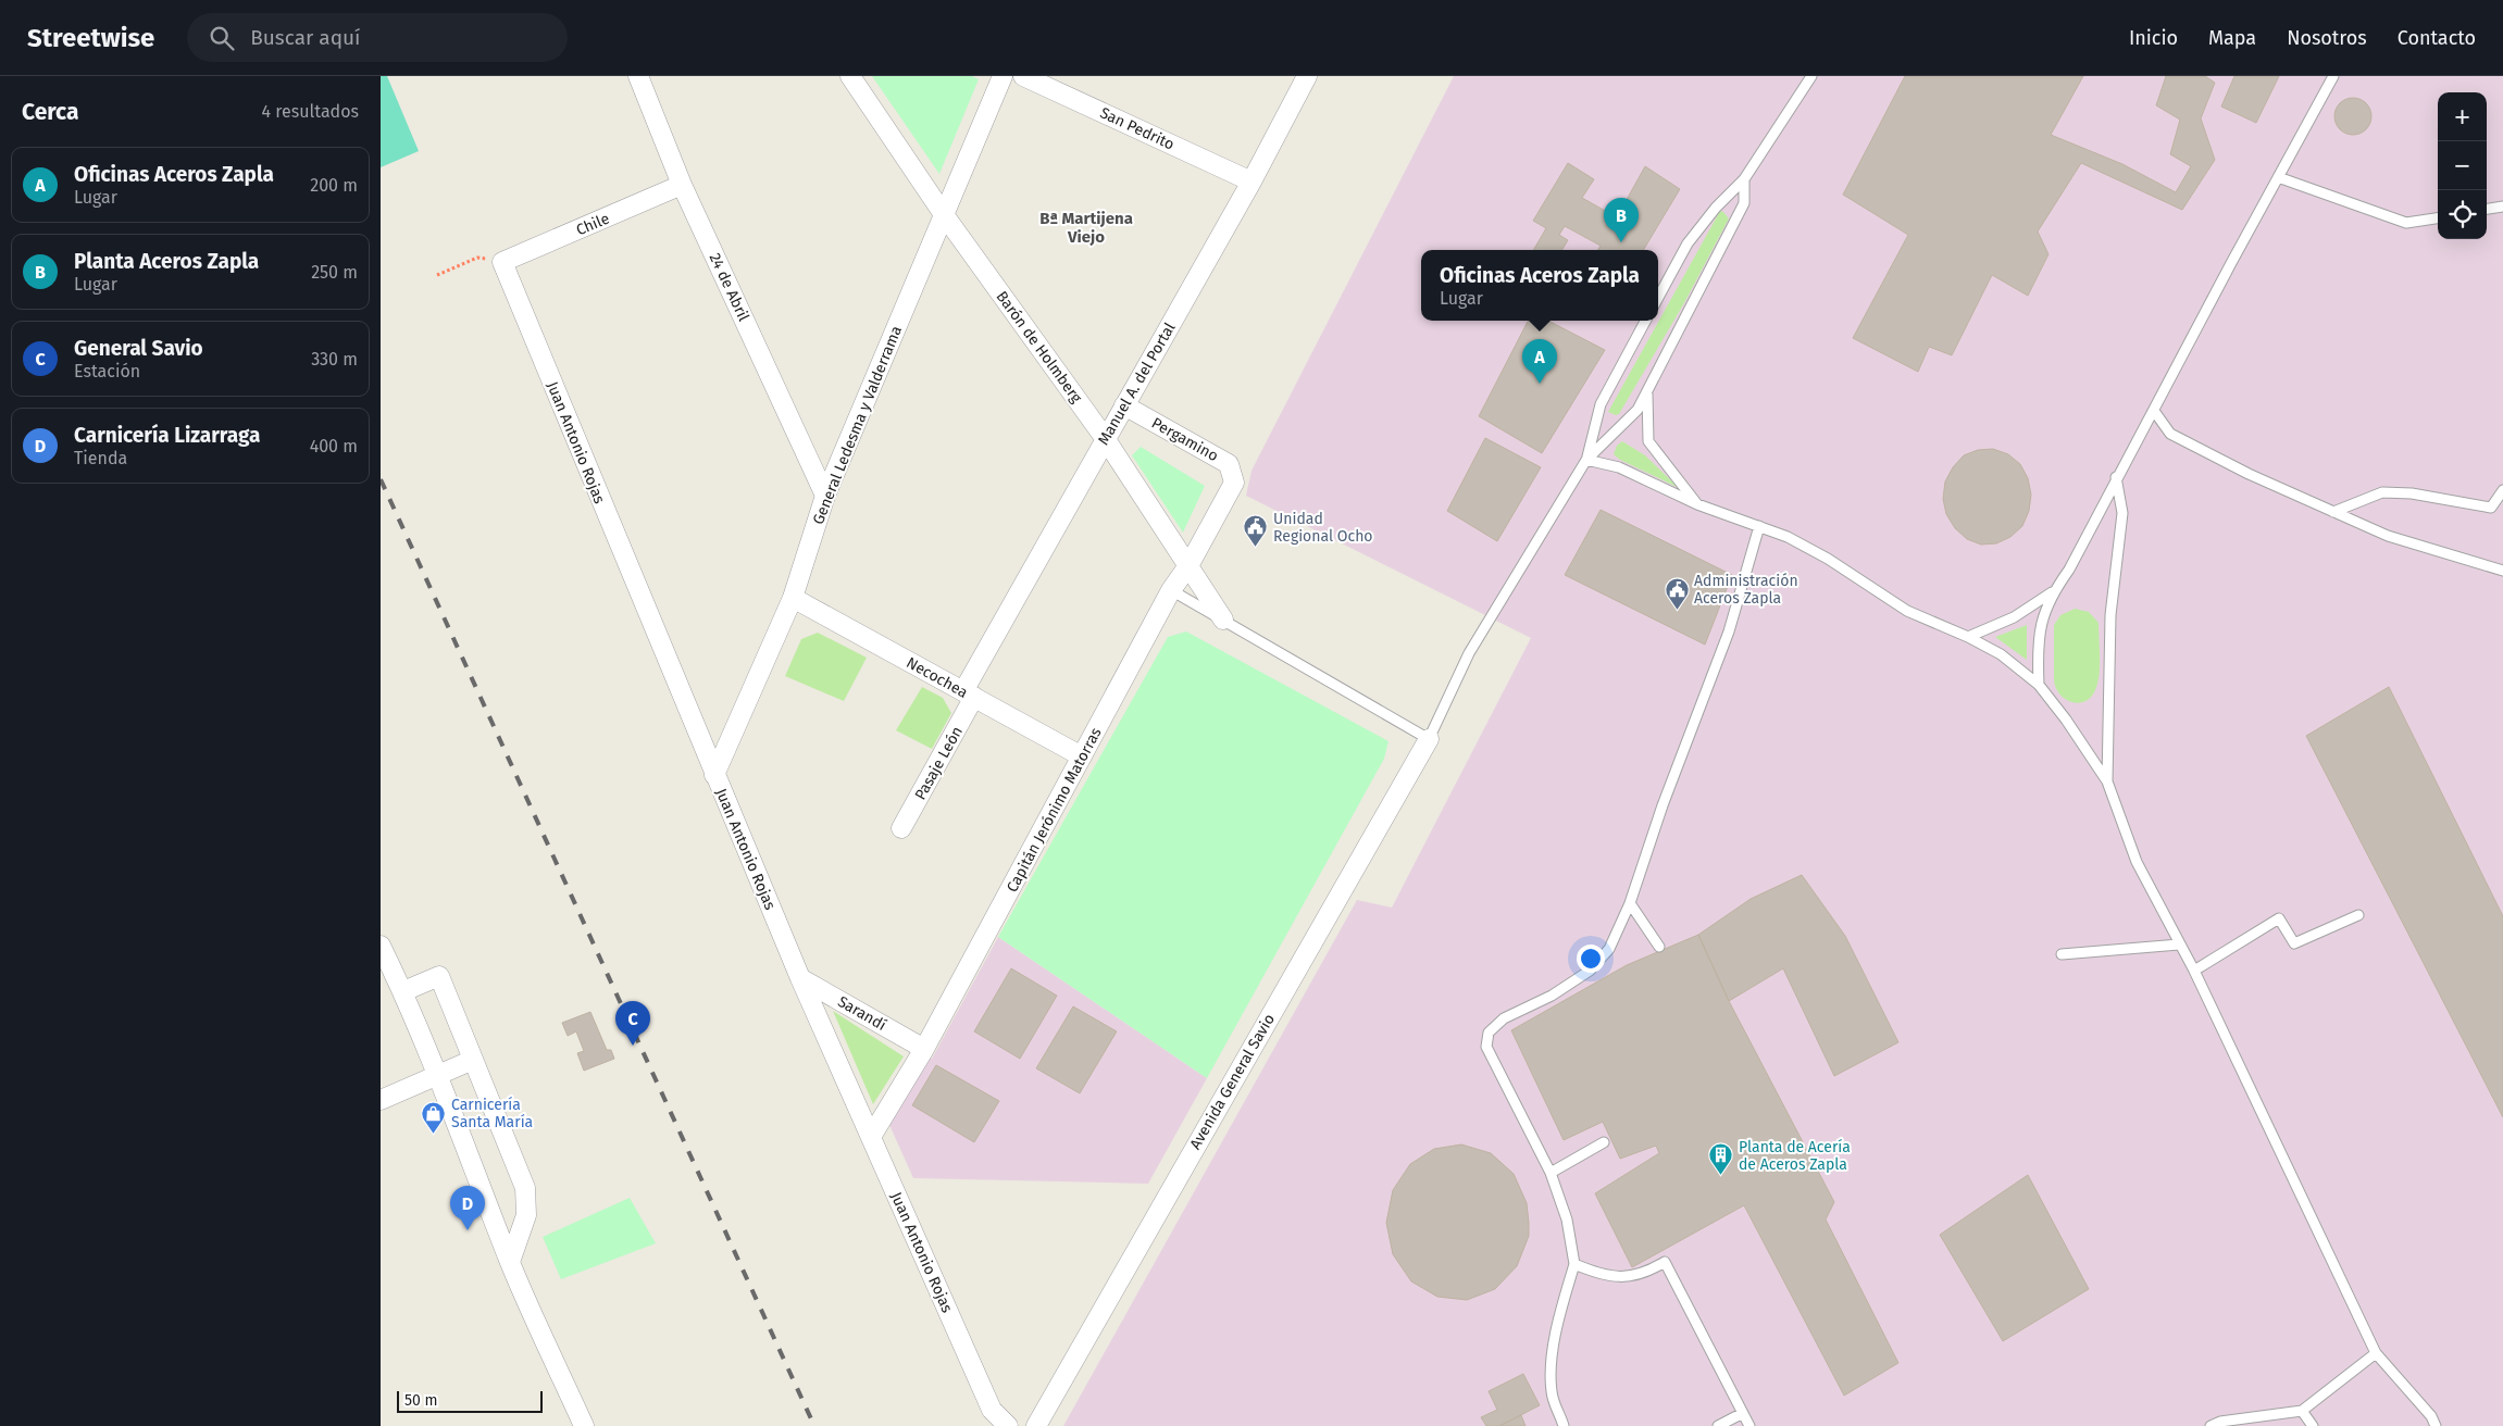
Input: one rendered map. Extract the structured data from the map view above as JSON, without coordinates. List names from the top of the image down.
{
  "streets": {
    "street": [
      "San Pedrito",
      "Chile",
      "24 de Abril",
      "Barón de Holmberg",
      "Manuel A. del Portal",
      "General Ledesma y Valderrama",
      "Pergamino",
      "Juan Antonio Rojas",
      "Necochea",
      "Pasaje León",
      "Capitán Jerónimo Matorras",
      "Sarandí",
      "Avenida General Savio"
    ]
  },
  "crossings": [
    ["San Pedrito", "Manuel A. del Portal"],
    ["Chile", "24 de Abril"],
    ["Chile", "Juan Antonio Rojas"],
    ["24 de Abril", "General Ledesma y Valderrama"],
    ["Barón de Holmberg", "Manuel A. del Portal"],
    ["Barón de Holmberg", "General Ledesma y Valderrama"],
    ["Barón de Holmberg", "Capitán Jerónimo Matorras"],
    ["Manuel A. del Portal", "Pergamino"],
    ["Manuel A. del Portal", "Necochea"],
    ["Manuel A. del Portal", "Pasaje León"],
    ["General Ledesma y Valderrama", "Juan Antonio Rojas"],
    ["General Ledesma y Valderrama", "Necochea"],
    ["Pergamino", "Capitán Jerónimo Matorras"],
    ["Juan Antonio Rojas", "Capitán Jerónimo Matorras"],
    ["Juan Antonio Rojas", "Sarandí"],
    ["Necochea", "Pasaje León"],
    ["Necochea", "Capitán Jerónimo Matorras"],
    ["Capitán Jerónimo Matorras", "Sarandí"]
  ],
  "districts": ["Bª Martijena Viejo"],
  "places": {
    "public building": ["Unidad Regional Ocho", "Administración Aceros Zapla"],
    "shop": ["Carnicería Santa María"],
    "building": ["Planta de Acería de Aceros Zapla"]
  },
  "scale_bar": "50 m",
  "page": {
    "header": "Streetwise",
    "search": "Buscar aquí",
    "nav": [
      "Inicio",
      "Mapa",
      "Nosotros",
      "Contacto"
    ],
    "heading": ["Cerca", "4 resultados"],
    "map_buttons": ["+", "−"],
    "list": [
      {
        "mark": "A",
        "name": "Oficinas Aceros Zapla",
        "note": "Lugar",
        "value": "200 m"
      },
      {
        "mark": "B",
        "name": "Planta Aceros Zapla",
        "note": "Lugar",
        "value": "250 m"
      },
      {
        "mark": "C",
        "name": "General Savio",
        "note": "Estación",
        "value": "330 m"
      },
      {
        "mark": "D",
        "name": "Carnicería Lizarraga",
        "note": "Tienda",
        "value": "400 m"
      }
    ],
    "pins": [
      "B",
      "A",
      "C",
      "D"
    ],
    "popup": ["Oficinas Aceros Zapla", "Lugar"],
    "scale": "50 m"
  }
}
